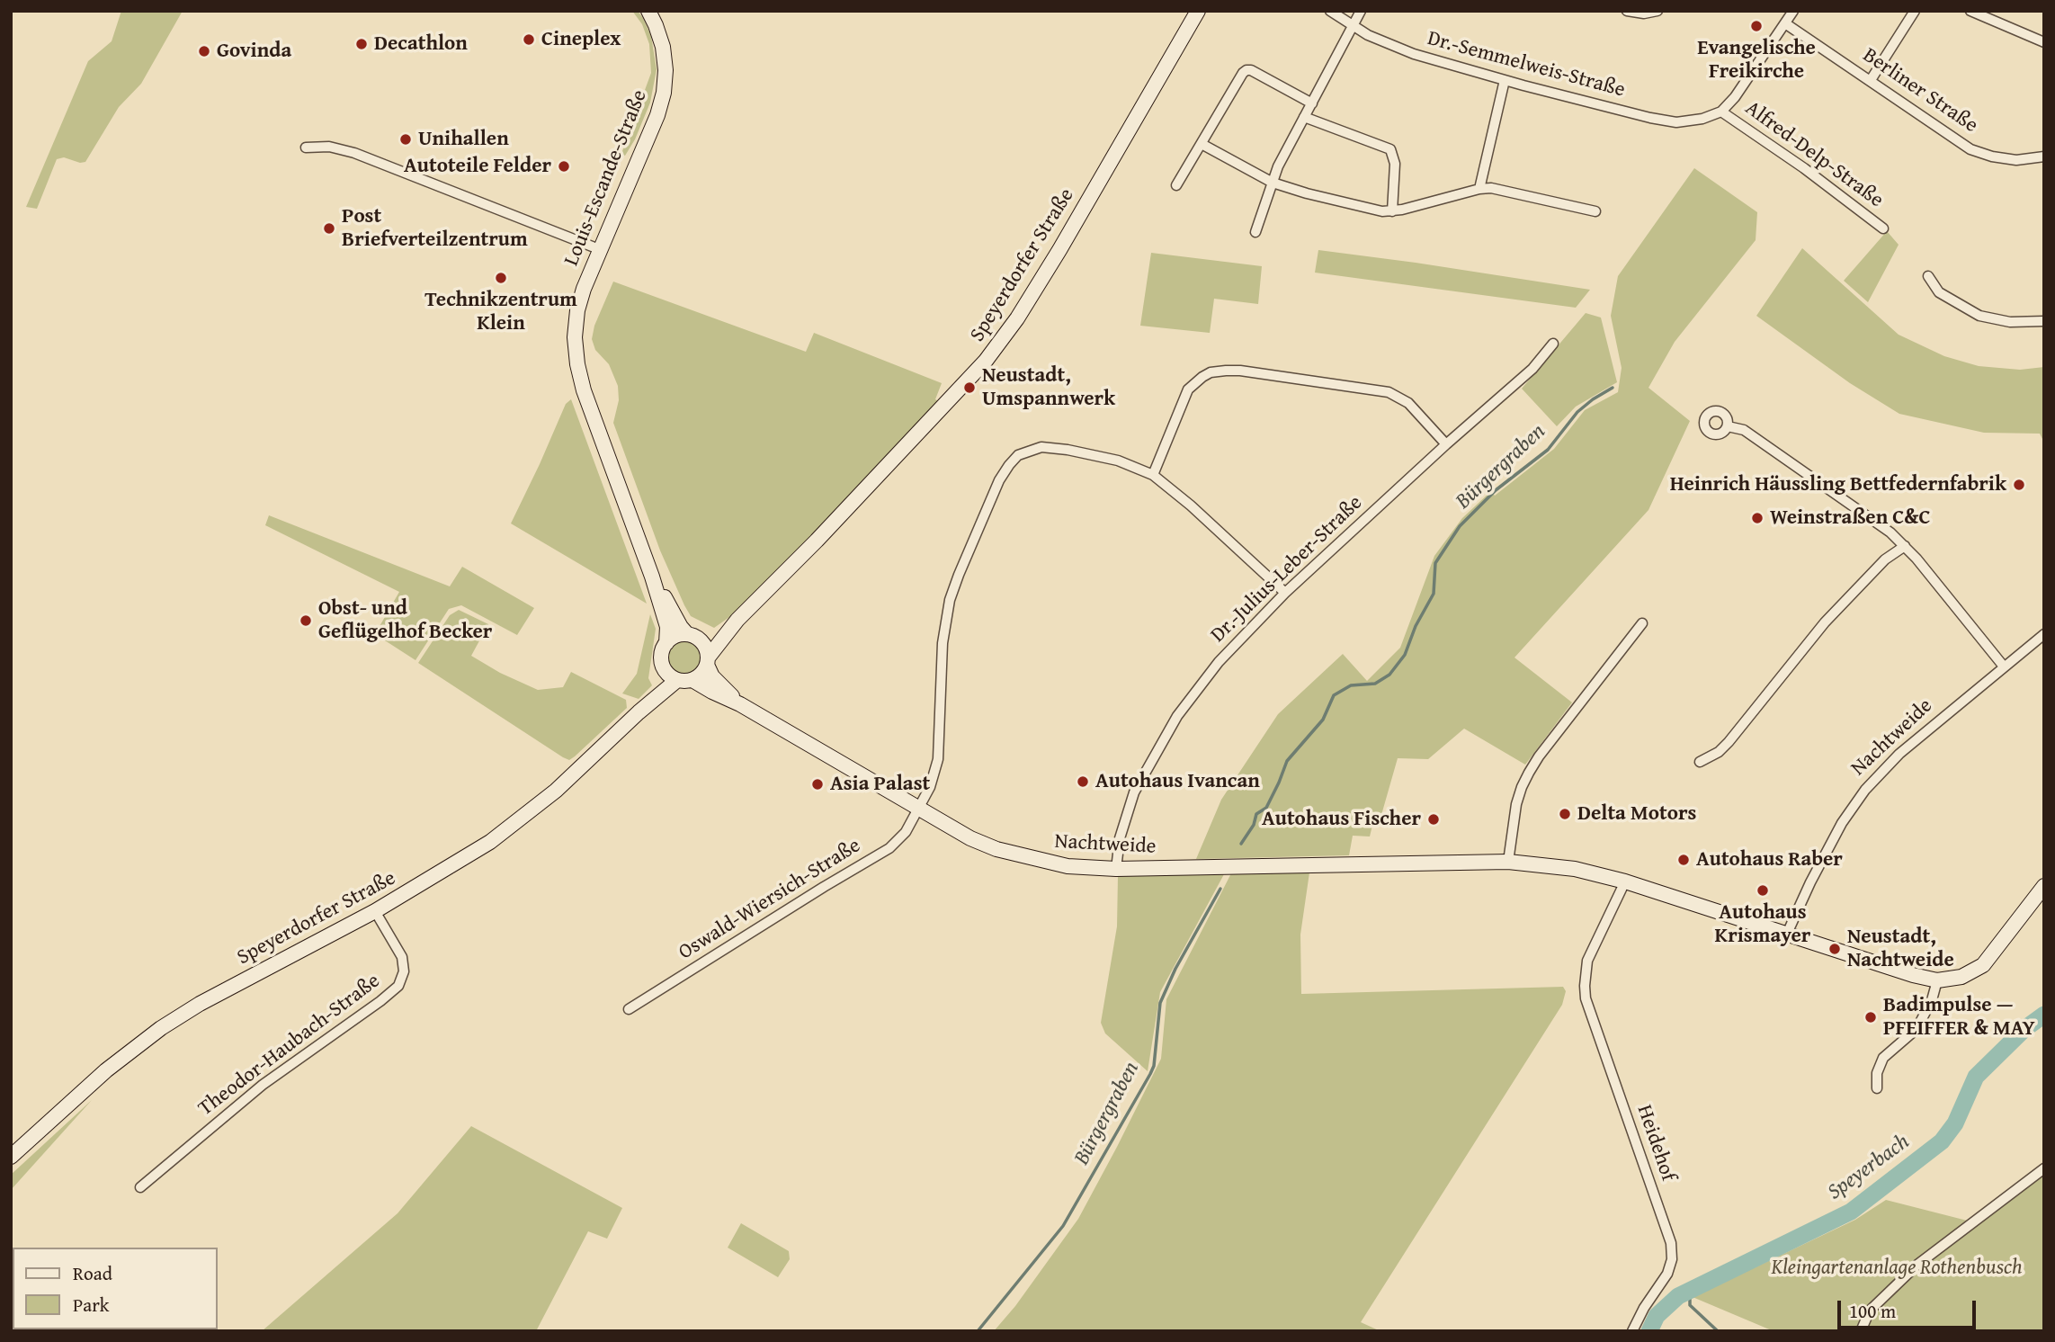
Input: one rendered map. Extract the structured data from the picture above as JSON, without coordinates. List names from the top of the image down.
{
  "streets": {
    "street": [
      "Dr.-Semmelweis-Straße",
      "Berliner Straße",
      "Alfred-Delp-Straße",
      "Louis-Escande-Straße",
      "Speyerdorfer Straße",
      "Dr.-Julius-Leber-Straße",
      "Nachtweide",
      "Oswald-Wiersich-Straße",
      "Theodor-Haubach-Straße",
      "Heidehof"
    ]
  },
  "crossings": [
    ["Dr.-Semmelweis-Straße", "Alfred-Delp-Straße"],
    ["Louis-Escande-Straße", "Speyerdorfer Straße"],
    ["Louis-Escande-Straße", "Nachtweide"],
    ["Speyerdorfer Straße", "Nachtweide"],
    ["Speyerdorfer Straße", "Theodor-Haubach-Straße"],
    ["Dr.-Julius-Leber-Straße", "Nachtweide"],
    ["Dr.-Julius-Leber-Straße", "Oswald-Wiersich-Straße"],
    ["Nachtweide", "Oswald-Wiersich-Straße"],
    ["Nachtweide", "Heidehof"]
  ],
  "water": ["Bürgergraben", "Speyerbach"],
  "parks": ["Kleingartenanlage Rothenbusch"],
  "places": [
    "Evangelische Freikirche",
    "Cineplex",
    "Decathlon",
    "Govinda",
    "Unihallen",
    "Autoteile Felder",
    "Post Briefverteilzentrum",
    "Technikzentrum Klein",
    "Neustadt, Umspannwerk",
    "Heinrich Häussling Bettfedernfabrik",
    "Weinstraßen C&C",
    "Obst- und Geflügelhof Becker",
    "Autohaus Ivancan",
    "Asia Palast",
    "Delta Motors",
    "Autohaus Fischer",
    "Autohaus Raber",
    "Autohaus Krismayer",
    "Neustadt, Nachtweide",
    "Badimpulse — PFEIFFER & MAY"
  ],
  "legend": ["Road", "Park"],
  "scale_bar": "100 m"
}
